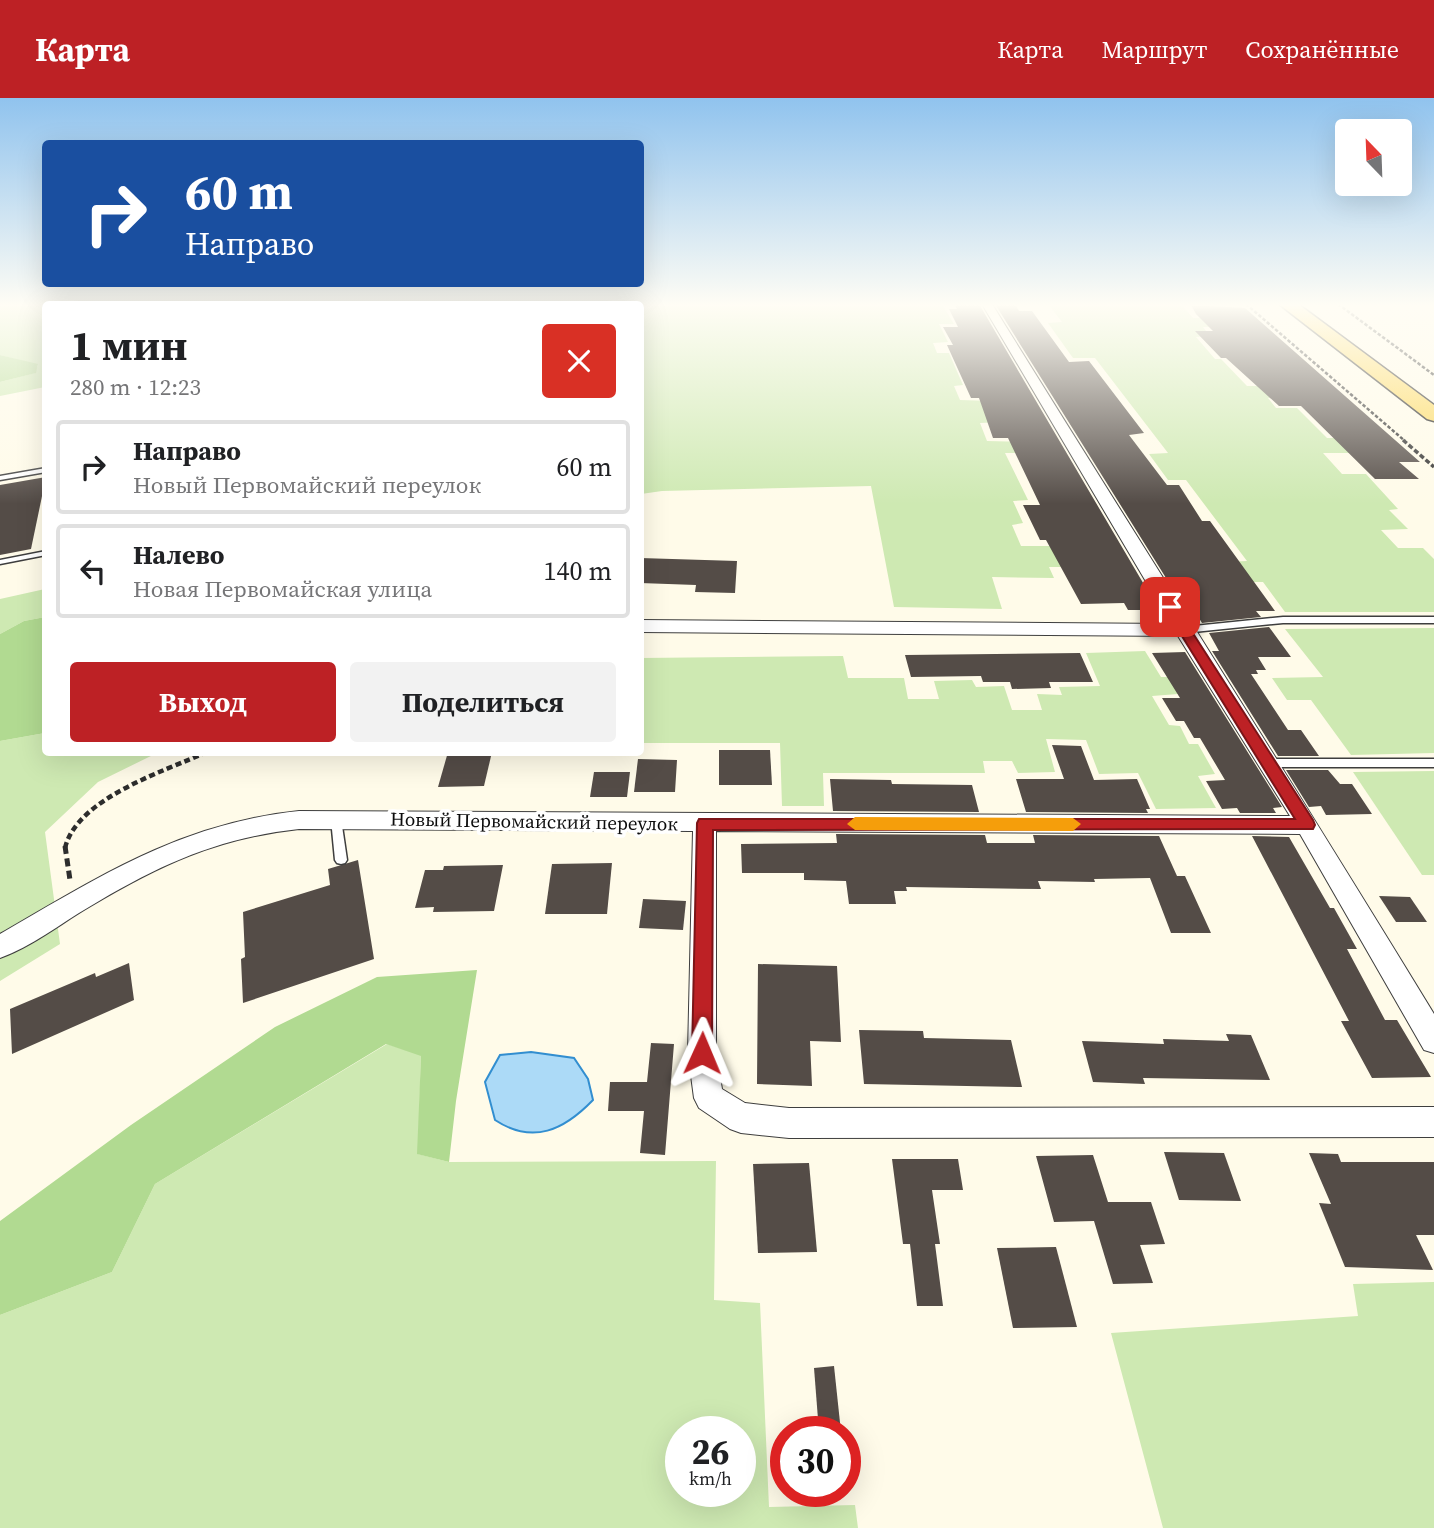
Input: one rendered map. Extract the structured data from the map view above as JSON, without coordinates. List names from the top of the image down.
{
  "streets": {
    "street": ["Новый Первомайский переулок"]
  },
  "north": "top left",
  "page": {
    "header": "Карта",
    "nav": ["Карта", "Маршрут", "Сохранённые"],
    "turn": ["60 m", "Направо"],
    "heading": ["1 мин", "280 m · 12:23"],
    "list": [
      {
        "name": "Направо",
        "note": "Новый Первомайский переулок",
        "value": "60 m"
      },
      {
        "name": "Налево",
        "note": "Новая Первомайская улица",
        "value": "140 m"
      }
    ],
    "buttons": ["Выход", "Поделиться"],
    "speed": "26 km/h",
    "limit": "30"
  }
}
